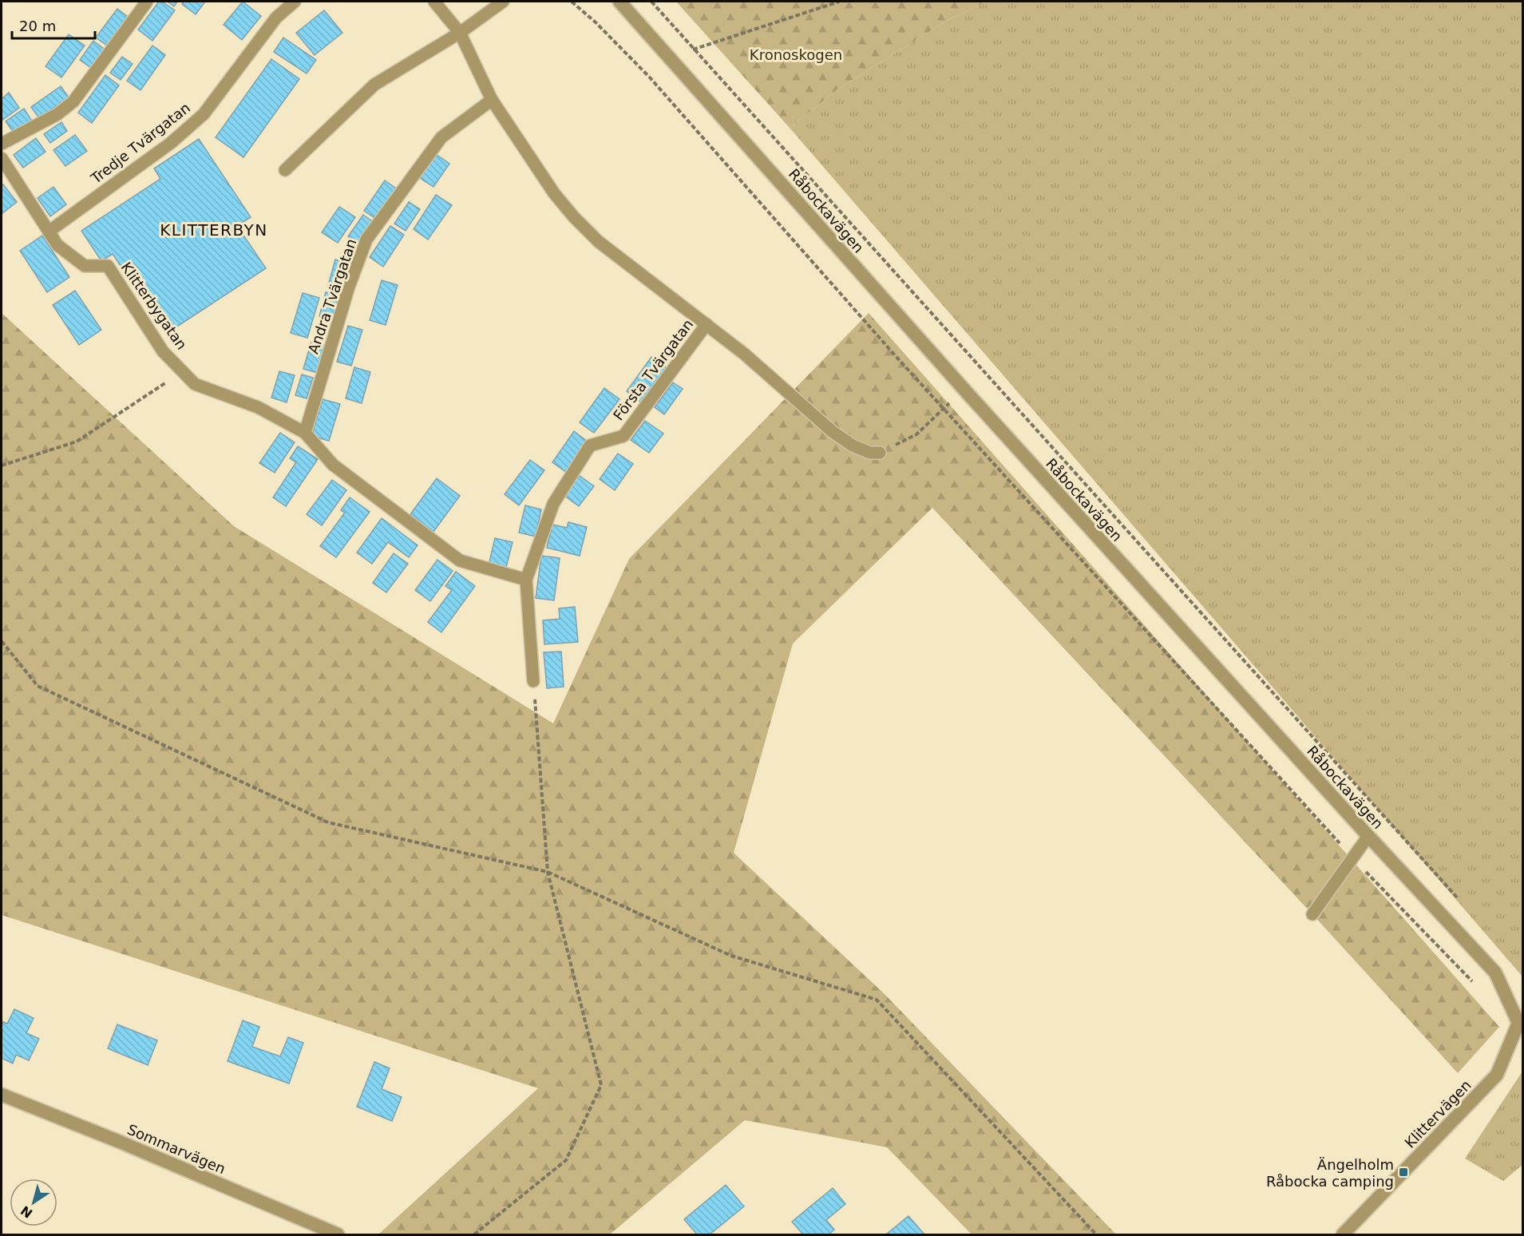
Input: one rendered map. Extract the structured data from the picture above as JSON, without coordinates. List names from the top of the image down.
{
  "streets": {
    "street": ["Råbockavägen", "Klittervägen", "Sommarvägen"],
    "lane": [
      "Tredje Tvärgatan",
      "Andra Tvärgatan",
      "Klitterbygatan",
      "Första Tvärgatan"
    ]
  },
  "crossings": [
    ["Tredje Tvärgatan", "Klitterbygatan"],
    ["Råbockavägen", "Klittervägen"],
    ["Andra Tvärgatan", "Klitterbygatan"],
    ["Klitterbygatan", "Första Tvärgatan"]
  ],
  "districts": ["KLITTERBYN"],
  "parks": ["Kronoskogen"],
  "places": {
    "transit": ["Ängelholm Råbocka camping"]
  },
  "scale_bar": "20 m",
  "north": "bottom left"
}
